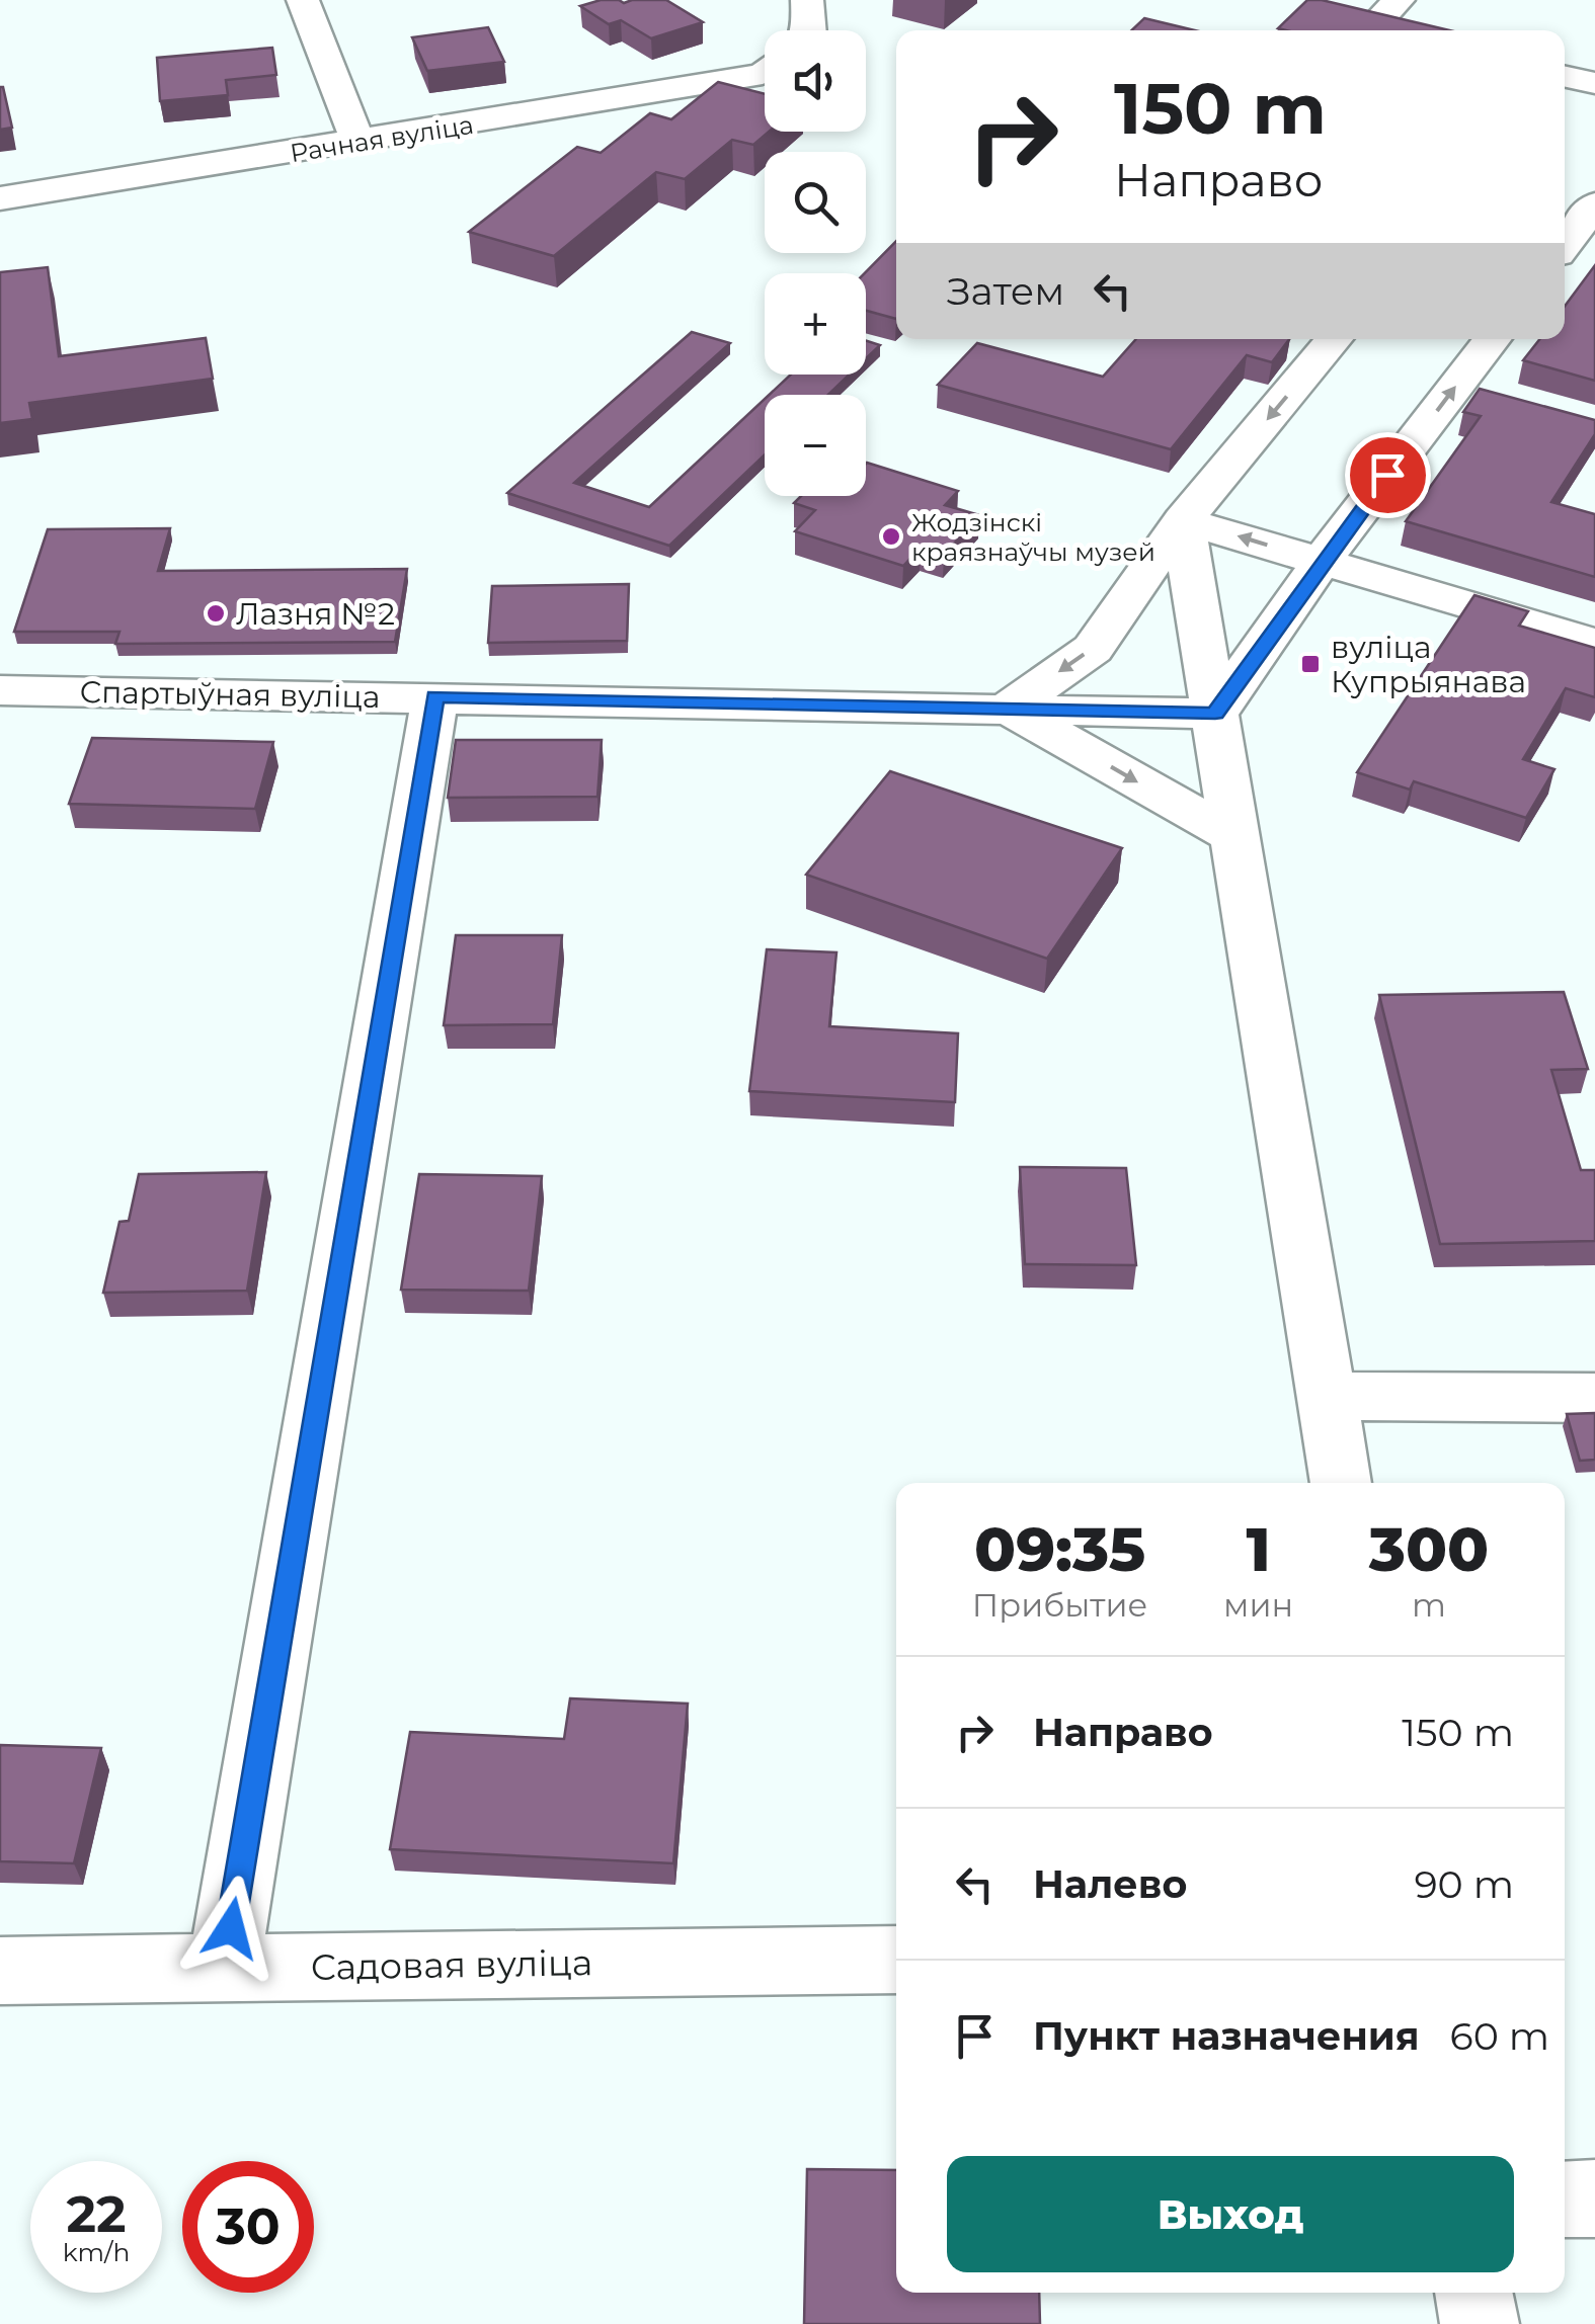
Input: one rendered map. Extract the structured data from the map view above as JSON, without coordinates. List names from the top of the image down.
{
  "streets": {
    "street": ["Рачная вуліца", "Спартыўная вуліца", "Садовая вуліца"]
  },
  "places": {
    "other": ["Жодзінскі краязнаўчы музей", "Лазня №2"],
    "transit": ["вуліца Купрыянава"]
  },
  "page": {
    "map_buttons": ["+", "−"],
    "turn": ["150 m", "Направо"],
    "then": "Затем",
    "eta": [
      "09:35",
      "Прибытие",
      "1",
      "мин",
      "300",
      "m"
    ],
    "list": [
      {
        "name": "Направо",
        "value": "150 m"
      },
      {
        "name": "Налево",
        "value": "90 m"
      },
      {
        "name": "Пункт назначения",
        "value": "60 m"
      }
    ],
    "buttons": "Выход",
    "speed": "22 km/h",
    "limit": "30"
  }
}
